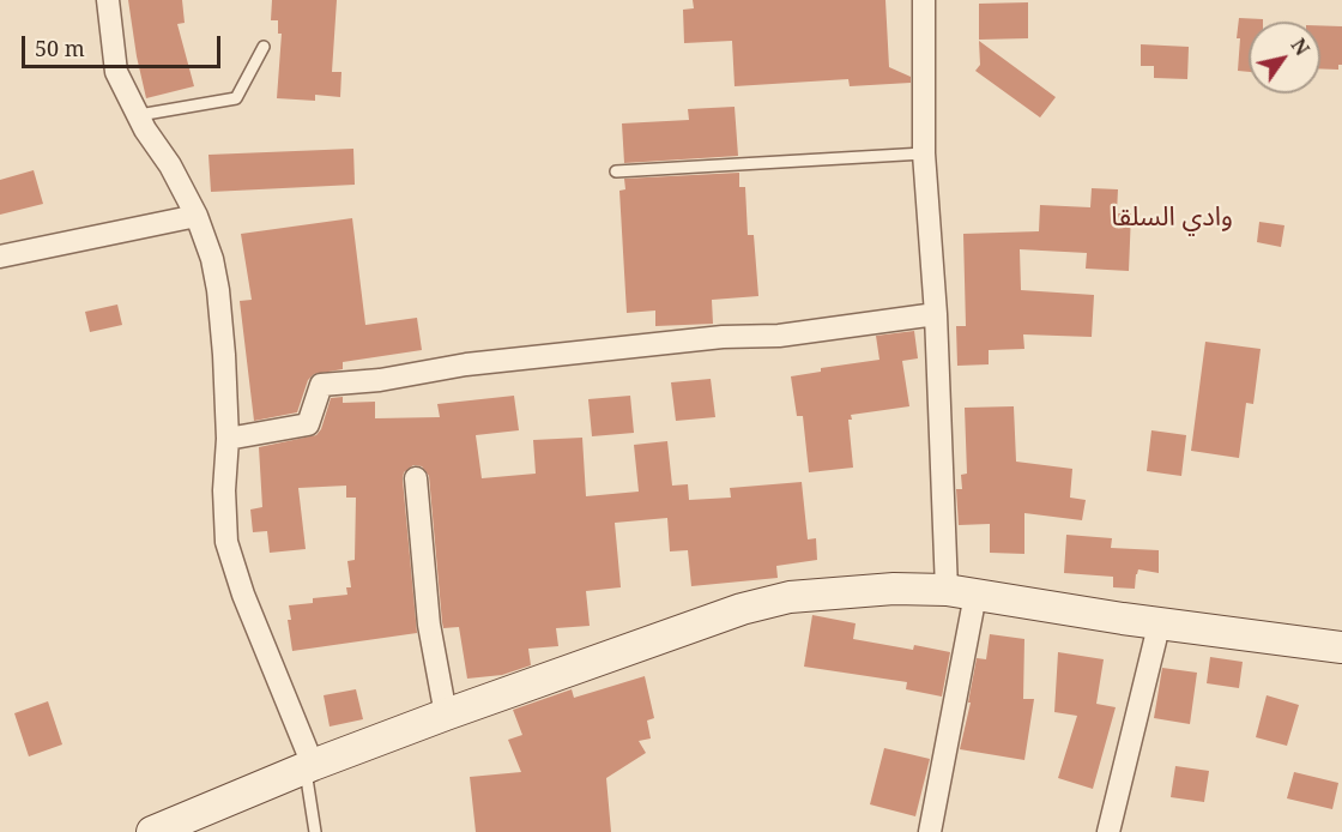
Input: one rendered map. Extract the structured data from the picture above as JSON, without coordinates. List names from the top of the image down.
{
  "districts": ["وادي السلقا"],
  "scale_bar": "50 m",
  "north": "top right"
}
